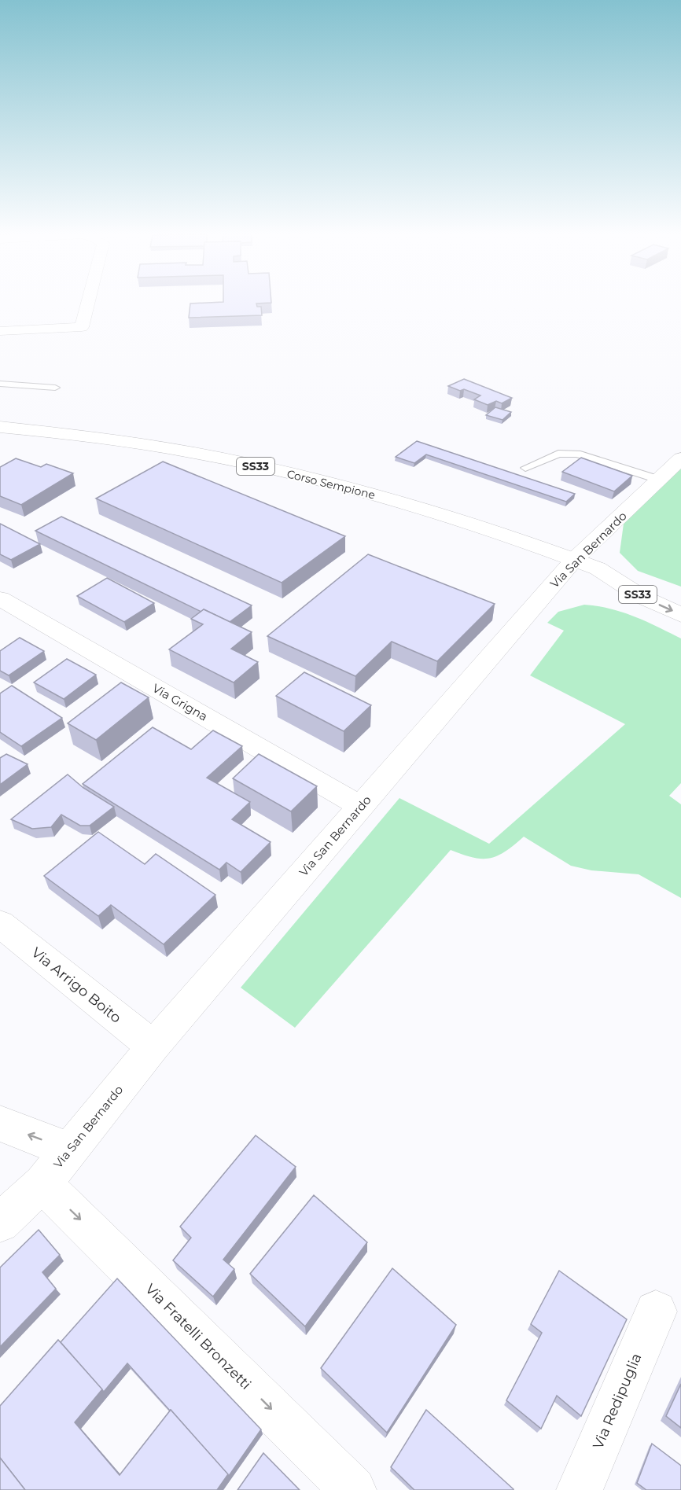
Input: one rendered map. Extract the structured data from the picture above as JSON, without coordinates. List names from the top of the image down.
{
  "streets": {
    "main road": [
      "SS33",
      "Corso Sempione",
      "Via San Bernardo",
      "Via Grigna",
      "Via Arrigo Boito",
      "Via Fratelli Bronzetti",
      "Via Redipuglia"
    ]
  },
  "crossings": [
    ["Corso Sempione", "Via San Bernardo"],
    ["Via San Bernardo", "Via Grigna"],
    ["Via San Bernardo", "Via Arrigo Boito"],
    ["Via San Bernardo", "Via Fratelli Bronzetti"]
  ],
  "one_way": ["Via Fratelli Bronzetti"]
}
